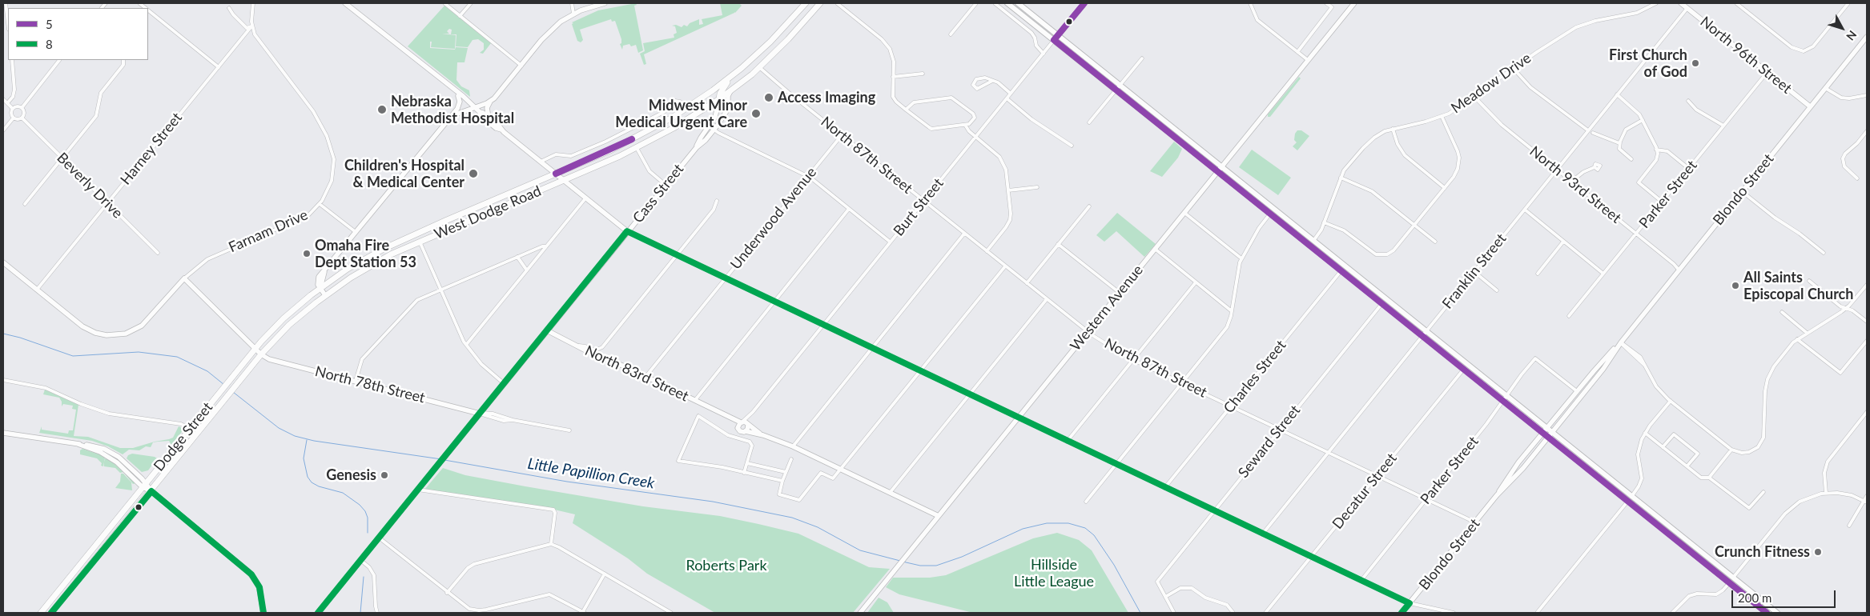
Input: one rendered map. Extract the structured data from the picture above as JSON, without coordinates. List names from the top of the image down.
{
  "streets": {
    "highway": ["West Dodge Road", "Dodge Street"],
    "street": [
      "North 96th Street",
      "Meadow Drive",
      "Harney Street",
      "North 87th Street",
      "North 93rd Street",
      "Beverly Drive",
      "Blondo Street",
      "Cass Street",
      "Parker Street",
      "Burt Street",
      "Underwood Avenue",
      "Farnam Drive",
      "Franklin Street",
      "Western Avenue",
      "North 83rd Street",
      "Charles Street",
      "North 78th Street",
      "Seward Street",
      "Decatur Street"
    ]
  },
  "crossings": [
    ["North 96th Street", "Blondo Street"],
    ["North 96th Street", "Parker Street"],
    ["North 96th Street", "Franklin Street"],
    ["Meadow Drive", "North 93rd Street"],
    ["Harney Street", "Beverly Drive"],
    ["Harney Street", "Farnam Drive"],
    ["North 87th Street", "Blondo Street"],
    ["North 87th Street", "Parker Street"],
    ["North 87th Street", "Burt Street"],
    ["North 87th Street", "West Dodge Road"],
    ["North 87th Street", "Underwood Avenue"],
    ["North 87th Street", "Franklin Street"],
    ["North 87th Street", "Western Avenue"],
    ["North 87th Street", "Charles Street"],
    ["North 87th Street", "Seward Street"],
    ["North 87th Street", "Decatur Street"],
    ["North 93rd Street", "Blondo Street"],
    ["North 93rd Street", "Parker Street"],
    ["North 93rd Street", "Franklin Street"],
    ["Blondo Street", "Parker Street"],
    ["Cass Street", "West Dodge Road"],
    ["Cass Street", "North 83rd Street"],
    ["Cass Street", "North 78th Street"],
    ["Burt Street", "North 83rd Street"],
    ["West Dodge Road", "Dodge Street"],
    ["Underwood Avenue", "North 83rd Street"],
    ["North 78th Street", "Dodge Street"]
  ],
  "water": ["Little Papillion Creek"],
  "parks": ["Hillside Little League", "Roberts Park"],
  "places": [
    "First Church of God",
    "Access Imaging",
    "Nebraska Methodist Hospital",
    "Midwest Minor Medical Urgent Care",
    "Children's Hospital & Medical Center",
    "Omaha Fire Dept Station 53",
    "All Saints Episcopal Church",
    "Genesis",
    "Crunch Fitness"
  ],
  "lines": ["transit line 5", "transit line 8"],
  "legend": ["5", "8"],
  "scale_bar": "200 m",
  "north": "bottom right"
}
